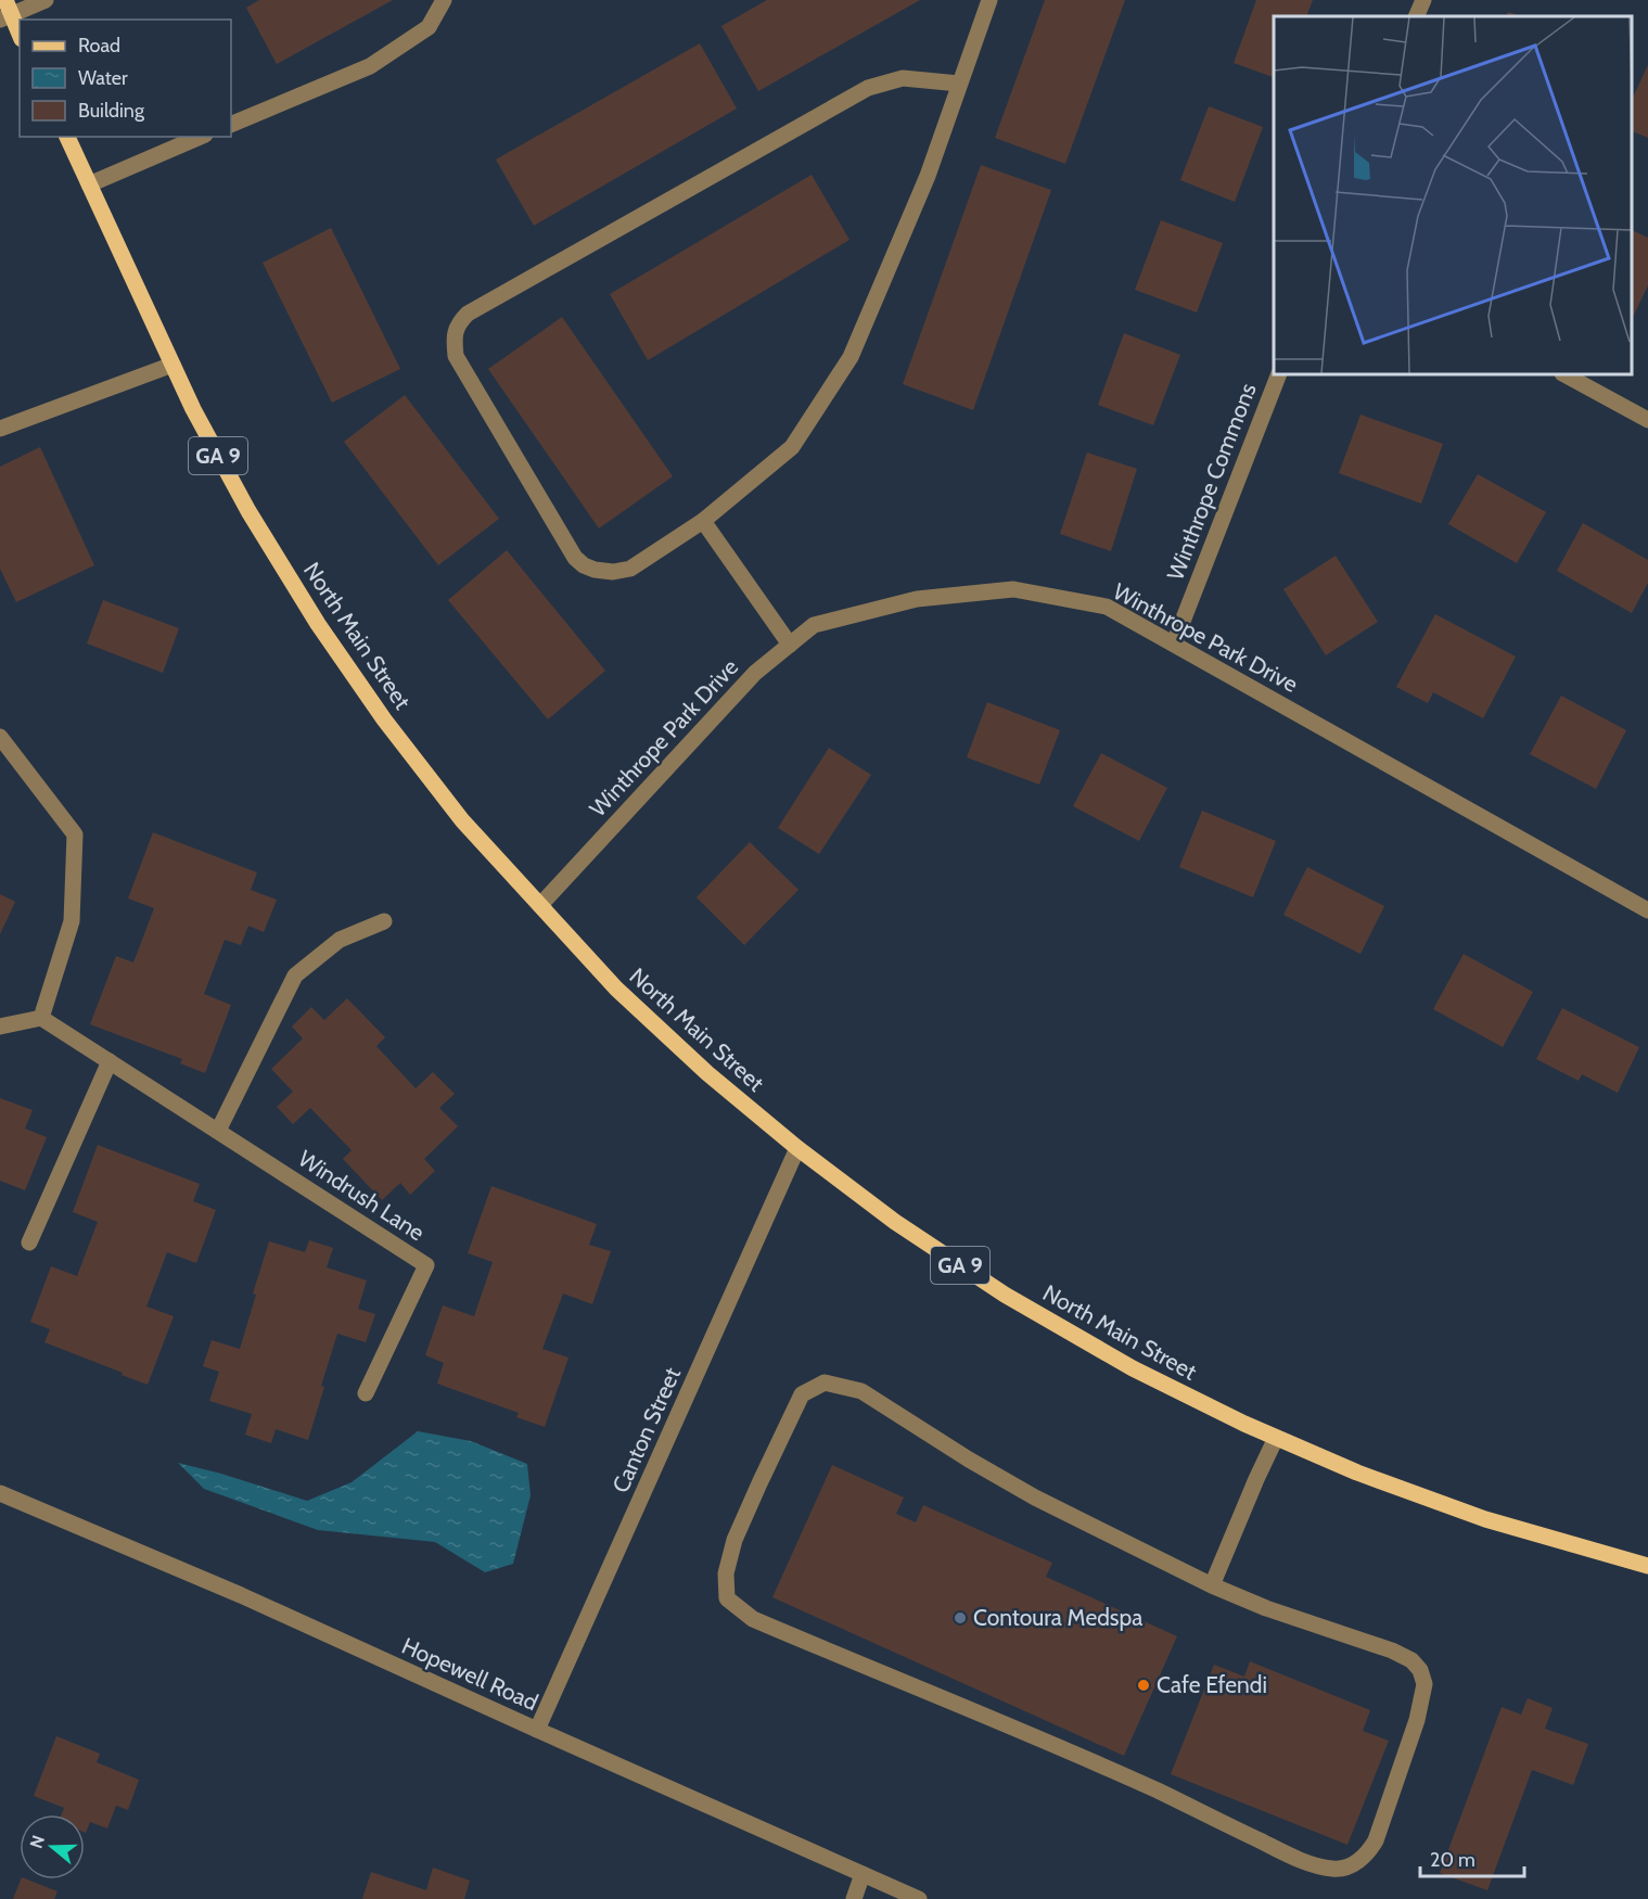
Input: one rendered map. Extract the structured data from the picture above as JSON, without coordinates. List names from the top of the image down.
{
  "streets": {
    "main road": ["GA 9", "North Main Street"],
    "street": [
      "Winthrope Commons",
      "Winthrope Park Drive",
      "Windrush Lane",
      "Canton Street",
      "Hopewell Road"
    ]
  },
  "crossings": [
    ["Winthrope Commons", "Winthrope Park Drive"],
    ["North Main Street", "Winthrope Park Drive"],
    ["North Main Street", "Canton Street"],
    ["Canton Street", "Hopewell Road"]
  ],
  "places": ["Contoura Medspa", "Cafe Efendi"],
  "legend": ["Road", "Water", "Building"],
  "scale_bar": "20 m",
  "north": "left"
}
